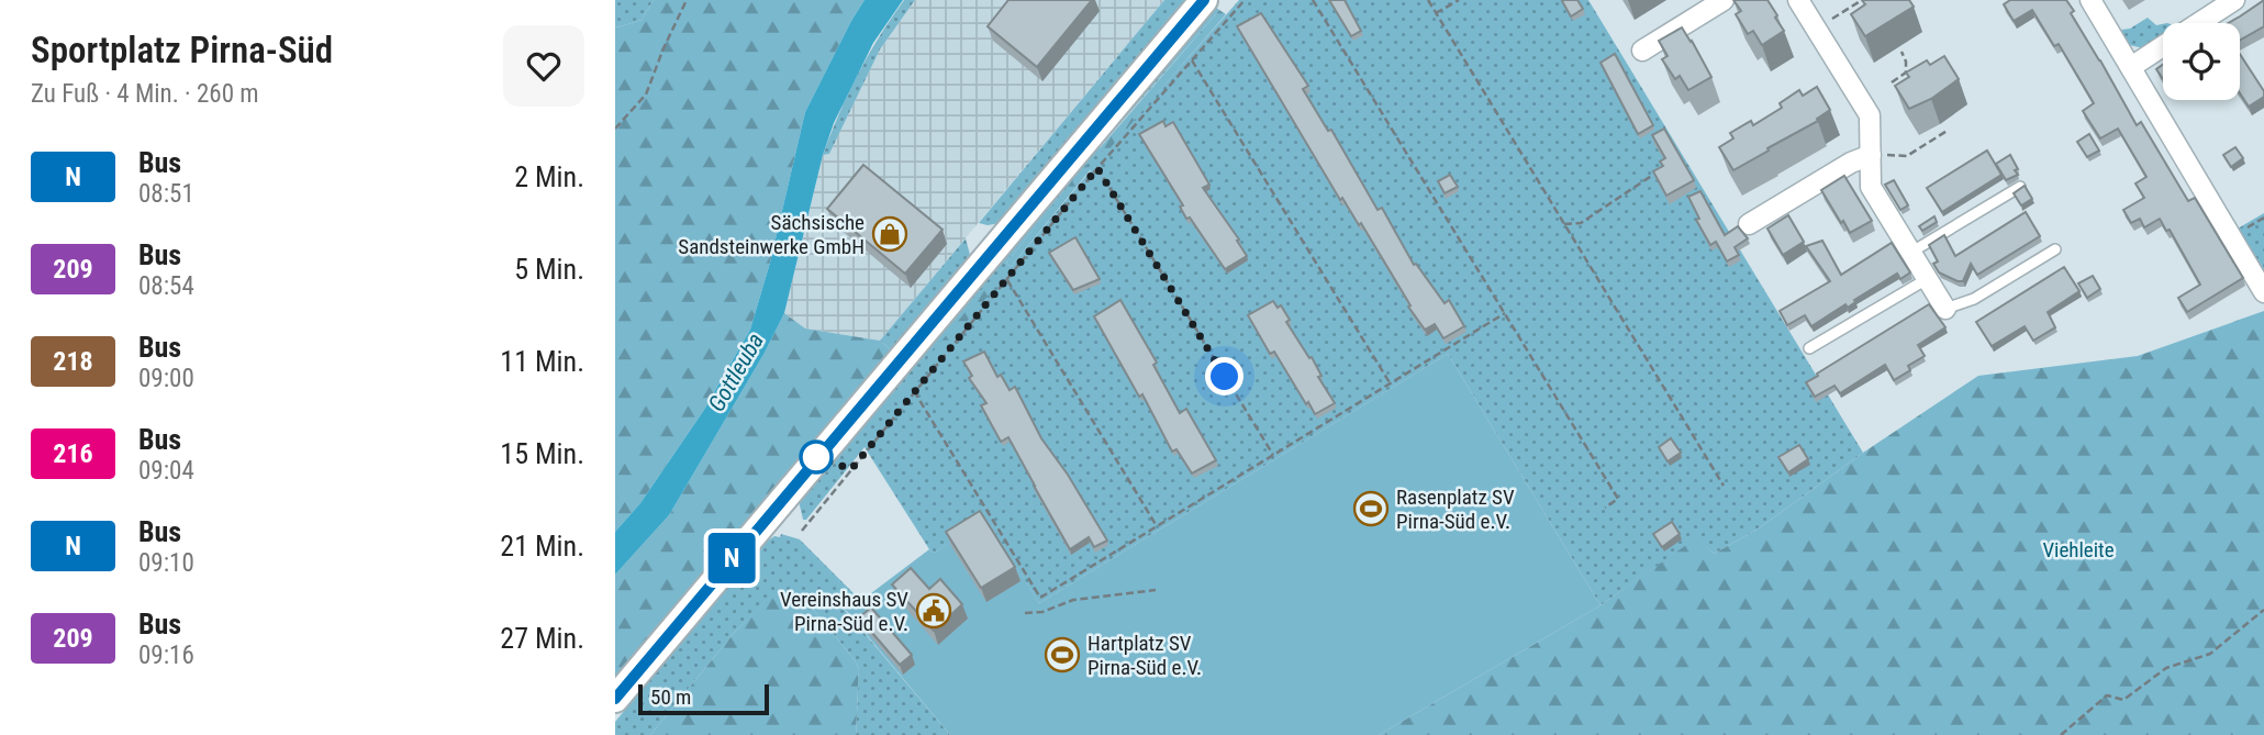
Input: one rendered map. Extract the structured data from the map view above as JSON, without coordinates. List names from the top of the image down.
{
  "water": ["Gottleuba"],
  "parks": ["Viehleite"],
  "places": {
    "shop": ["Sächsische Sandsteinwerke GmbH"],
    "sports": ["Rasenplatz SV Pirna-Süd e.V.", "Hartplatz SV Pirna-Süd e.V."],
    "public building": ["Vereinshaus SV Pirna-Süd e.V."]
  },
  "lines": ["bus line N"],
  "scale_bar": "50 m",
  "page": {
    "heading": ["Sportplatz Pirna-Süd", "Zu Fuß · 4 Min. · 260 m"],
    "on_map": "N",
    "list": [
      {
        "mark": "N",
        "name": "Bus",
        "note": "08:51",
        "value": "2 Min."
      },
      {
        "mark": "209",
        "name": "Bus",
        "note": "08:54",
        "value": "5 Min."
      },
      {
        "mark": "218",
        "name": "Bus",
        "note": "09:00",
        "value": "11 Min."
      },
      {
        "mark": "216",
        "name": "Bus",
        "note": "09:04",
        "value": "15 Min."
      },
      {
        "mark": "N",
        "name": "Bus",
        "note": "09:10",
        "value": "21 Min."
      },
      {
        "mark": "209",
        "name": "Bus",
        "note": "09:16",
        "value": "27 Min."
      }
    ],
    "scale": "50 m"
  }
}
